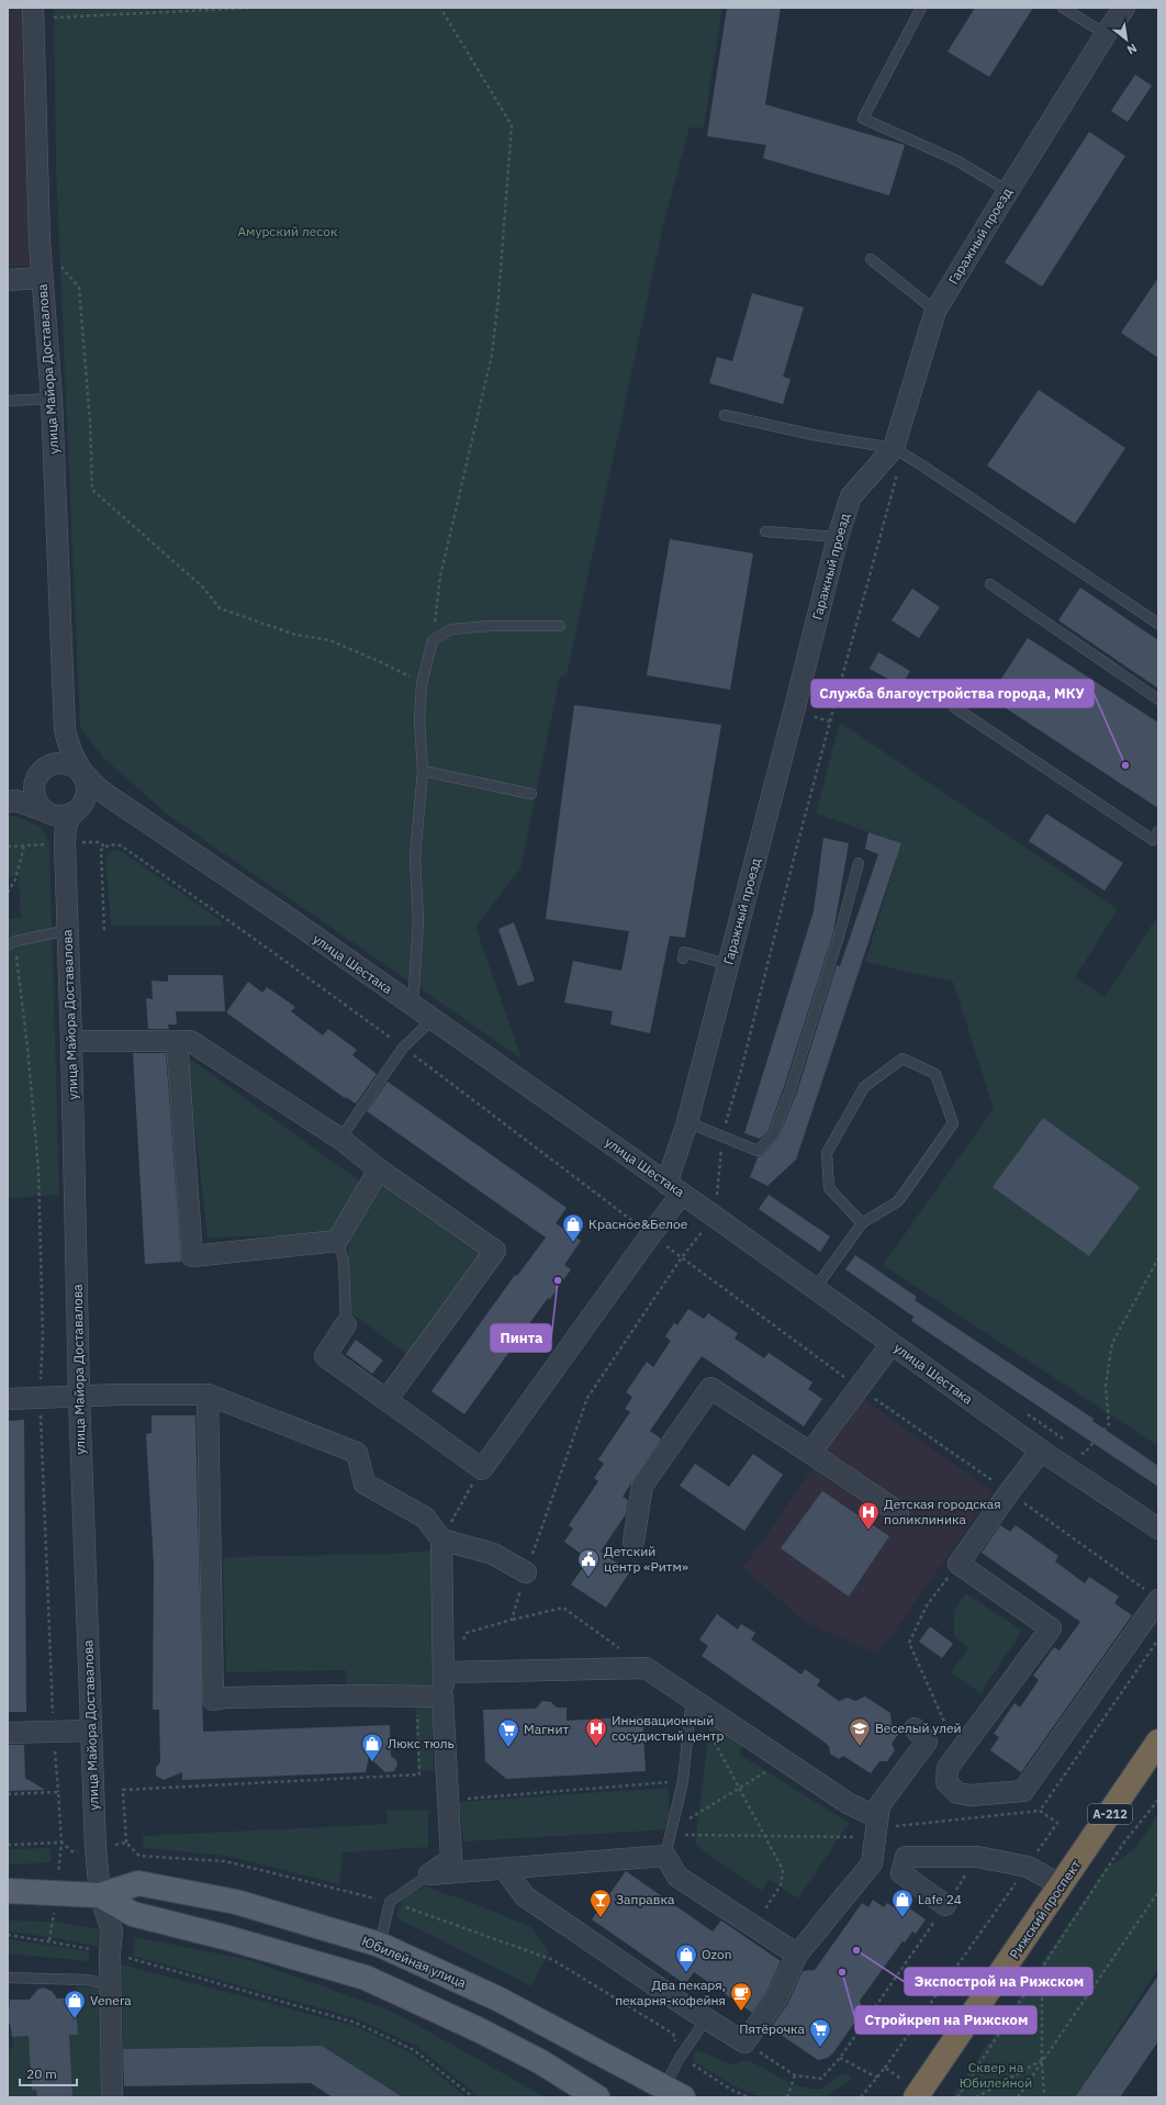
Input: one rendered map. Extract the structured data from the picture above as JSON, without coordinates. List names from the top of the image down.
{
  "streets": {
    "highway": ["А-212", "Рижский проспект"],
    "main road": ["Юбилейная улица"],
    "street": ["Гаражный проезд", "улица Майора Доставалова", "улица Шестака"]
  },
  "crossings": [
    ["Гаражный проезд", "улица Шестака"],
    ["улица Майора Доставалова", "улица Шестака"],
    ["улица Майора Доставалова", "Юбилейная улица"]
  ],
  "parks": ["Амурский лесок", "Сквер на Юбилейной"],
  "places": {
    "other": [
      "Служба благоустройства города, МКУ",
      "Пинта",
      "Экспострой на Рижском",
      "Стройкреп на Рижском"
    ],
    "shop": [
      "Красное&Белое",
      "Люкс тюль",
      "Lafe 24",
      "Ozon",
      "Venera"
    ],
    "hospital": ["Детская городская поликлиника", "Инновационный сосудистый центр"],
    "public building": ["Детский центр «Ритм»"],
    "school or university": ["Веселый улей"],
    "supermarket": ["Магнит", "Пятёрочка"],
    "bar": ["Заправка"],
    "cafe": ["Два пекаря, пекарня-кофейня"]
  },
  "scale_bar": "20 m",
  "north": "bottom right"
}
